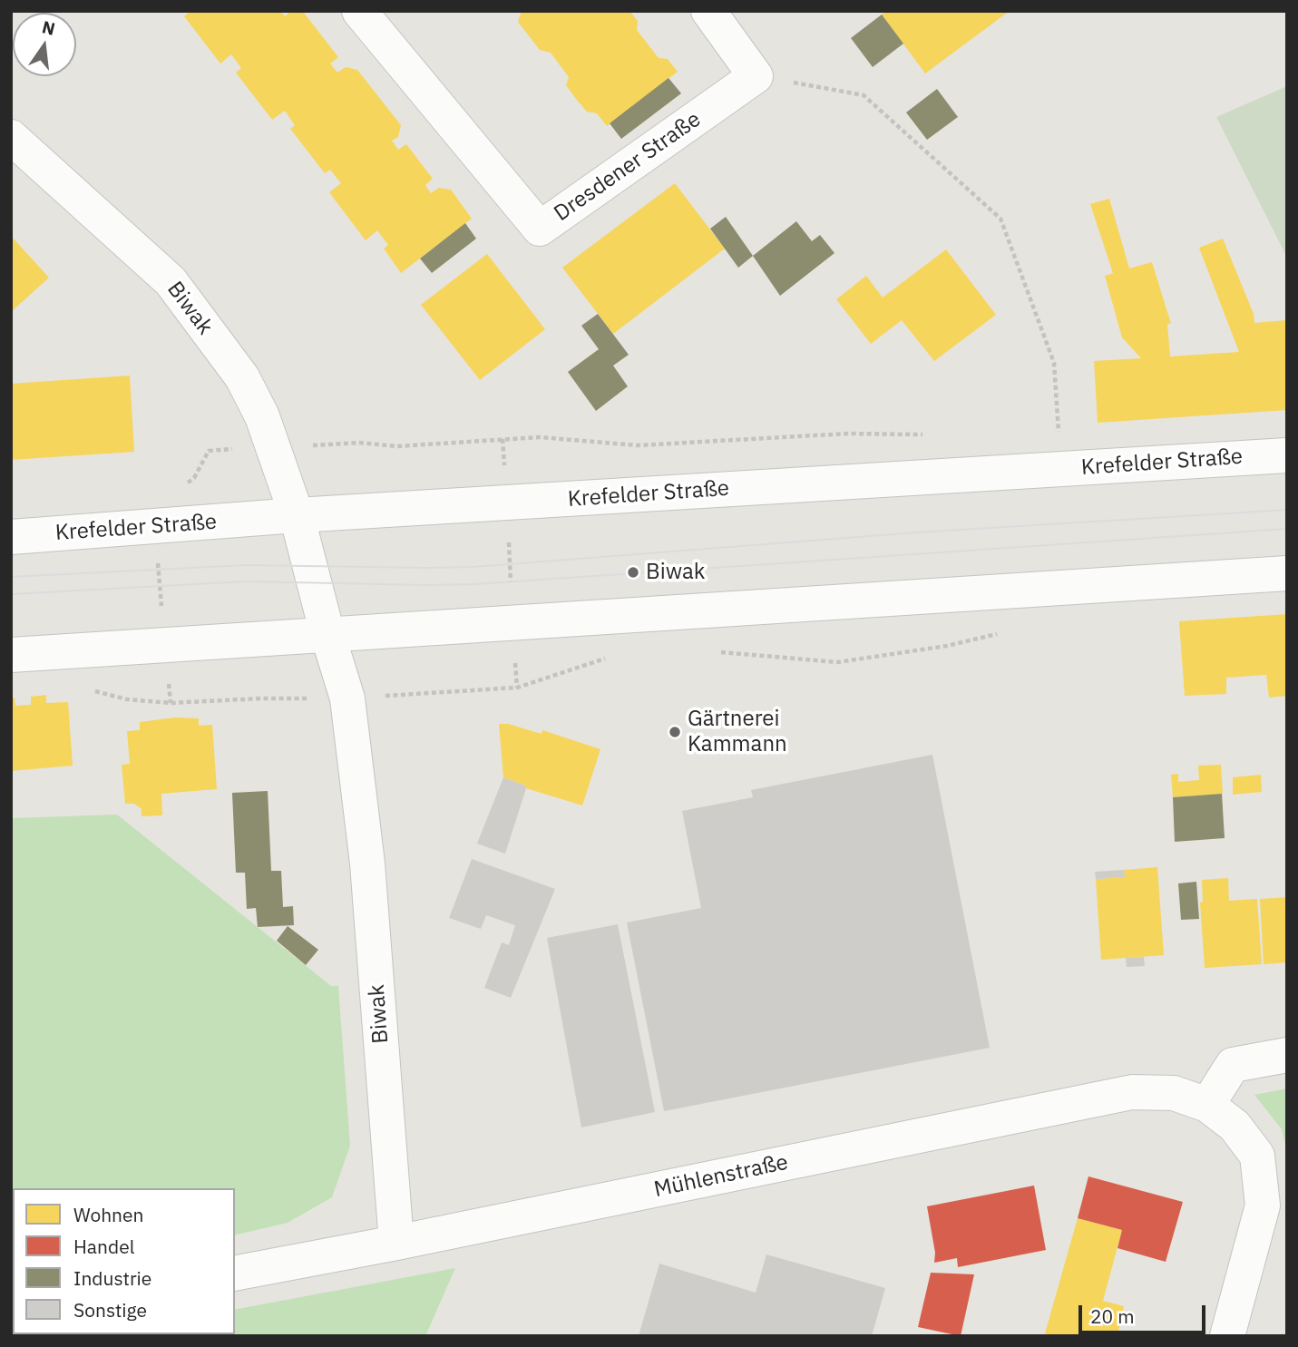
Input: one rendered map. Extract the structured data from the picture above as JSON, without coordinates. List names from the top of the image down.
{
  "streets": {
    "street": [
      "Dresdener Straße",
      "Biwak",
      "Krefelder Straße",
      "Mühlenstraße"
    ]
  },
  "crossings": [
    ["Biwak", "Krefelder Straße"],
    ["Biwak", "Mühlenstraße"]
  ],
  "places": ["Biwak", "Gärtnerei Kammann"],
  "legend": [
    "Wohnen",
    "Handel",
    "Industrie",
    "Sonstige"
  ],
  "scale_bar": "20 m",
  "north": "top"
}
